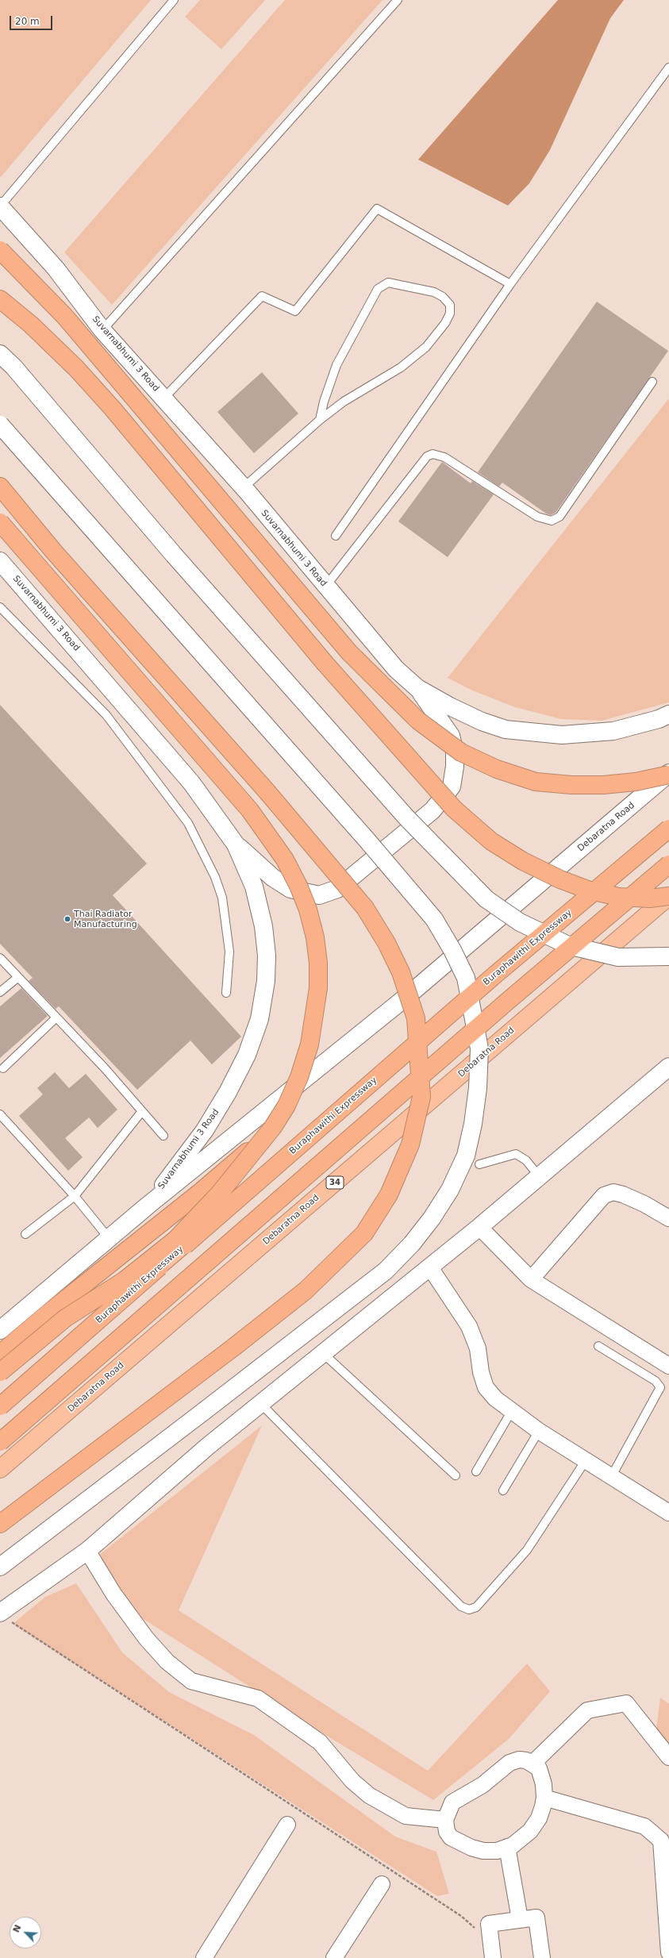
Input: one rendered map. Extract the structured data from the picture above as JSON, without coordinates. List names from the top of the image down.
{
  "streets": {
    "highway": ["Debaratna Road", "Buraphawithi Expressway", "34"],
    "main road": ["Suvarnabhumi 3 Road"]
  },
  "crossings": [
    ["Suvarnabhumi 3 Road", "Debaratna Road"]
  ],
  "places": ["Thai Radiator Manufacturing"],
  "scale_bar": "20 m",
  "north": "top left"
}
